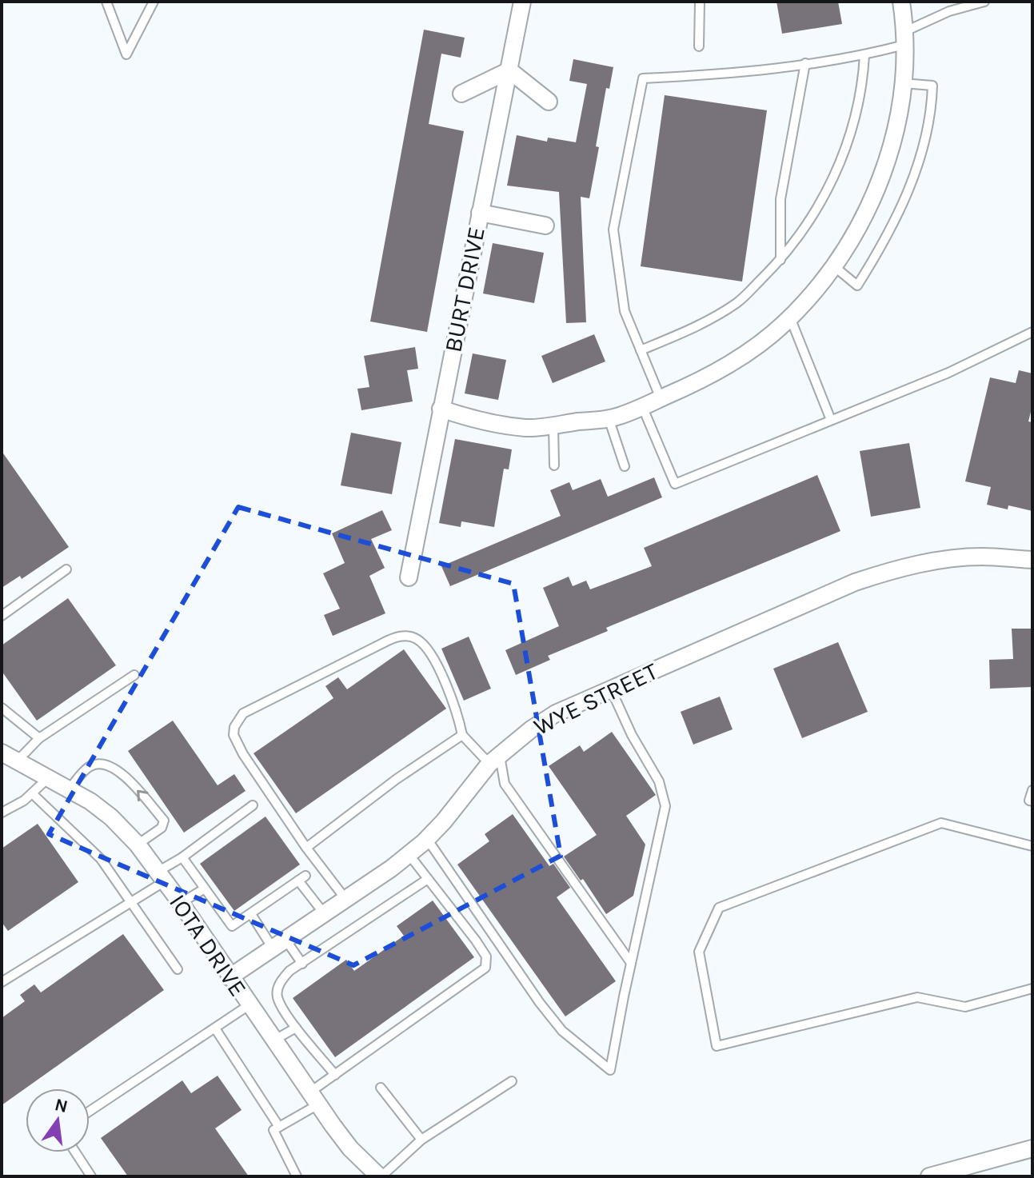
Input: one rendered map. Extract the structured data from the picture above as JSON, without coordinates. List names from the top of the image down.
{
  "streets": {
    "street": ["BURT DRIVE", "WYE STREET", "IOTA DRIVE"]
  },
  "crossings": [
    ["WYE STREET", "IOTA DRIVE"]
  ],
  "north": "top"
}
